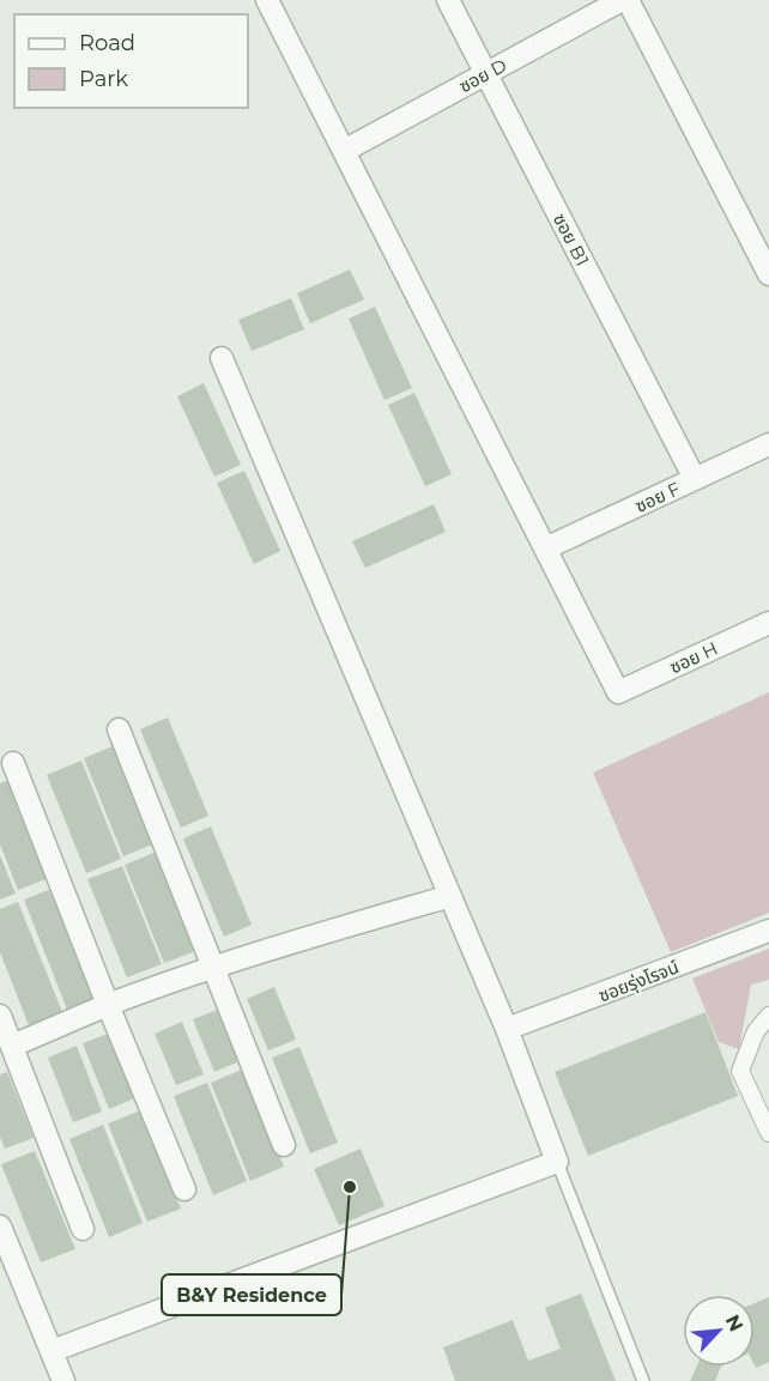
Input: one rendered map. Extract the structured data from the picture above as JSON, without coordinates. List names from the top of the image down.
{
  "streets": {
    "street": [
      "ซอย D",
      "ซอย B1",
      "ซอย F",
      "ซอย H",
      "ซอยรุ่งโรจน์"
    ]
  },
  "crossings": [
    ["ซอย D", "ซอย B1"],
    ["ซอย B1", "ซอย F"],
    ["ซอย F", "ซอย H"]
  ],
  "places": ["B&Y Residence"],
  "legend": ["Road", "Park"],
  "north": "top right"
}
